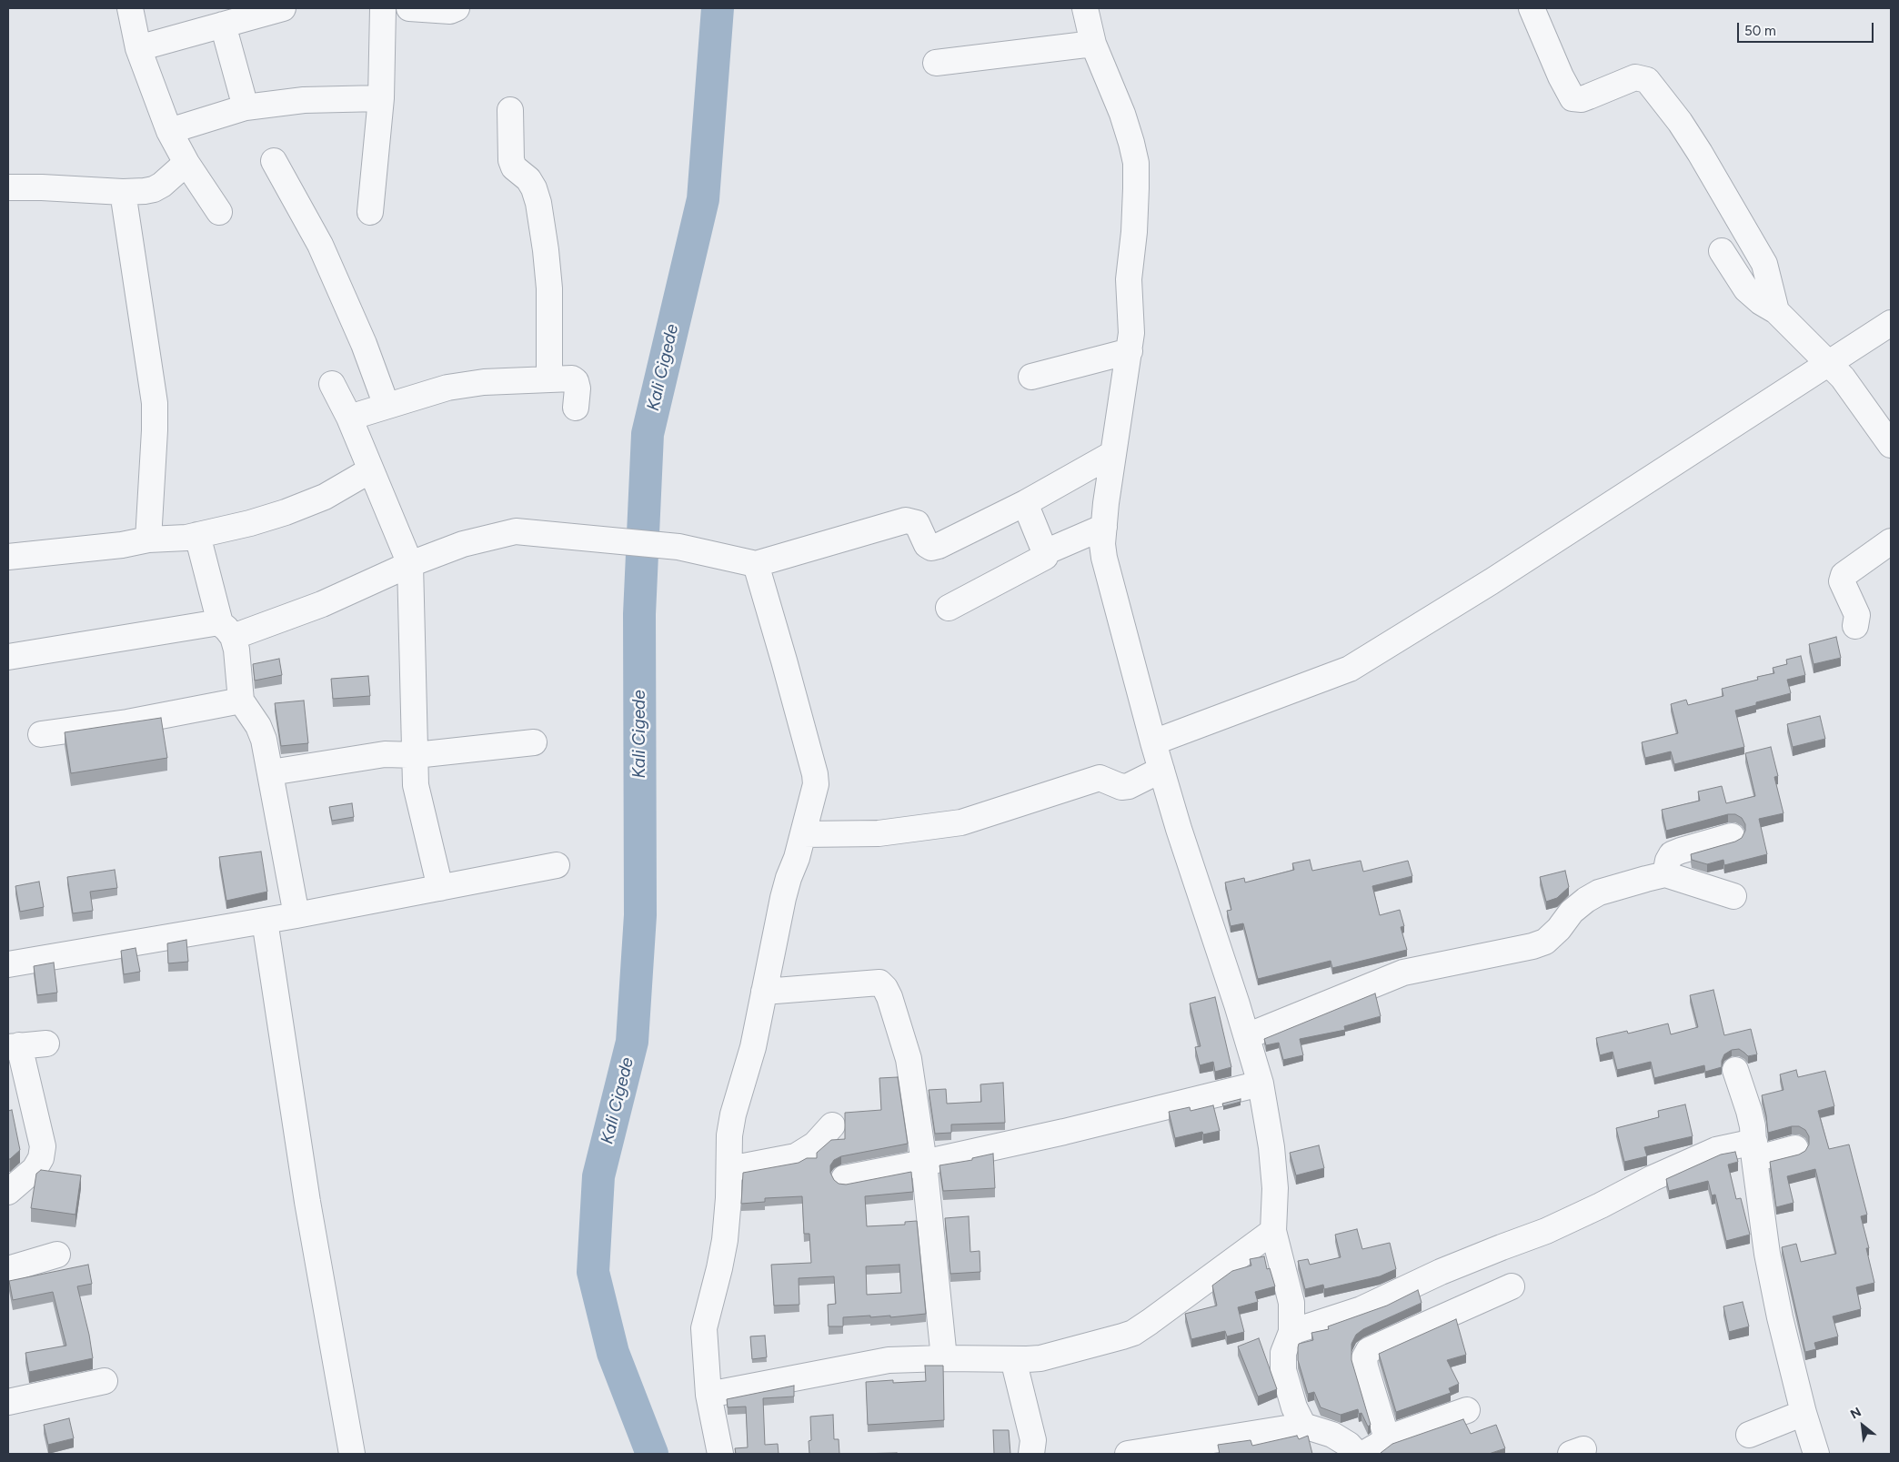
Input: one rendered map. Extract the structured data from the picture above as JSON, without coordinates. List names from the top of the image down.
{
  "water": ["Kali Cigede"],
  "scale_bar": "50 m",
  "north": "top left"
}
